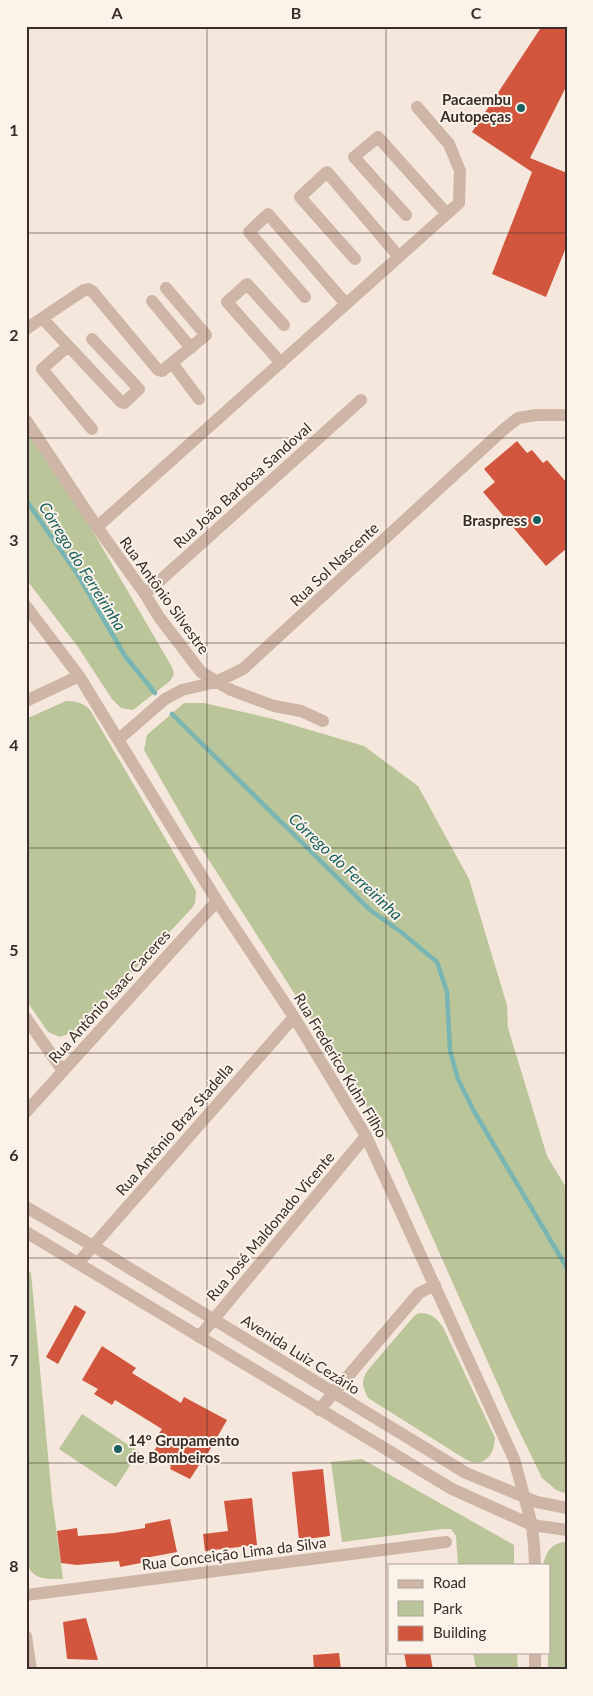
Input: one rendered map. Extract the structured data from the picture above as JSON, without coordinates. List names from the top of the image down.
{
  "streets": {
    "street": [
      "Rua João Barbosa Sandoval",
      "Rua Sol Nascente",
      "Rua Antônio Silvestre",
      "Rua Antônio Isaac Caceres",
      "Rua Frederico Kuhn Filho",
      "Rua Antônio Braz Stadella",
      "Rua José Maldonado Vicente",
      "Avenida Luiz Cezário",
      "Rua Conceição Lima da Silva"
    ]
  },
  "crossings": [
    ["Rua João Barbosa Sandoval", "Rua Antônio Silvestre"],
    ["Rua Sol Nascente", "Rua Antônio Silvestre"],
    ["Rua Sol Nascente", "Rua Frederico Kuhn Filho"],
    ["Rua Antônio Isaac Caceres", "Rua Frederico Kuhn Filho"],
    ["Rua Frederico Kuhn Filho", "Rua Antônio Braz Stadella"],
    ["Rua Frederico Kuhn Filho", "Rua José Maldonado Vicente"],
    ["Rua Frederico Kuhn Filho", "Avenida Luiz Cezário"],
    ["Rua Antônio Braz Stadella", "Avenida Luiz Cezário"],
    ["Rua José Maldonado Vicente", "Avenida Luiz Cezário"]
  ],
  "water": ["Córrego do Ferreirinha"],
  "places": ["Pacaembu Autopeças", "Braspress", "14° Grupamento de Bombeiros"],
  "legend": ["Road", "Park", "Building"],
  "grid": {
    "columns": ["A", "B", "C"],
    "rows": [
      "1",
      "2",
      "3",
      "4",
      "5",
      "6",
      "7",
      "8"
    ]
  }
}
